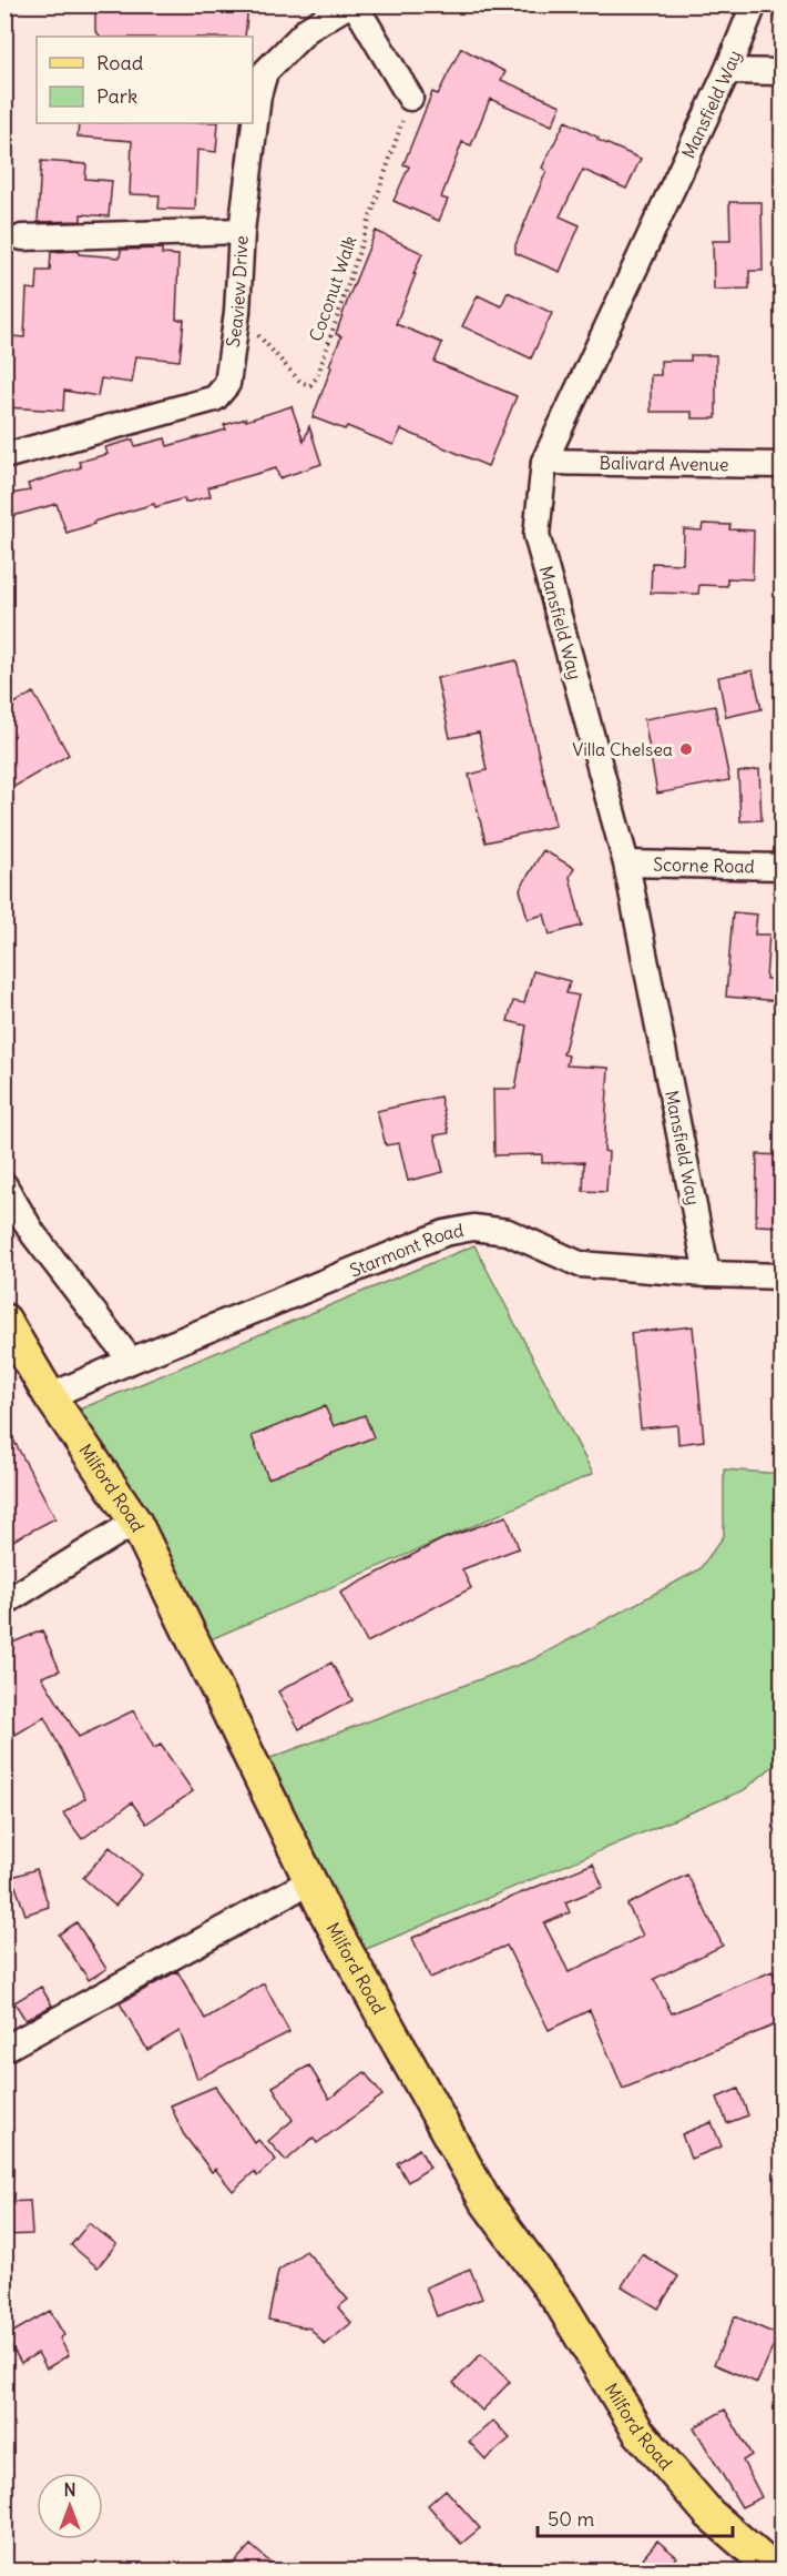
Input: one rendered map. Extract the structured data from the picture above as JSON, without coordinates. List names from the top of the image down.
{
  "streets": {
    "main road": ["Milford Road"],
    "street": [
      "Mansfield Way",
      "Seaview Drive",
      "Balivard Avenue",
      "Scorne Road",
      "Starmont Road"
    ],
    "path": ["Coconut Walk"]
  },
  "crossings": [
    ["Mansfield Way", "Balivard Avenue"],
    ["Mansfield Way", "Scorne Road"],
    ["Mansfield Way", "Starmont Road"],
    ["Coconut Walk", "Seaview Drive"],
    ["Starmont Road", "Milford Road"]
  ],
  "places": ["Villa Chelsea"],
  "legend": ["Road", "Park"],
  "scale_bar": "50 m",
  "north": "top"
}
